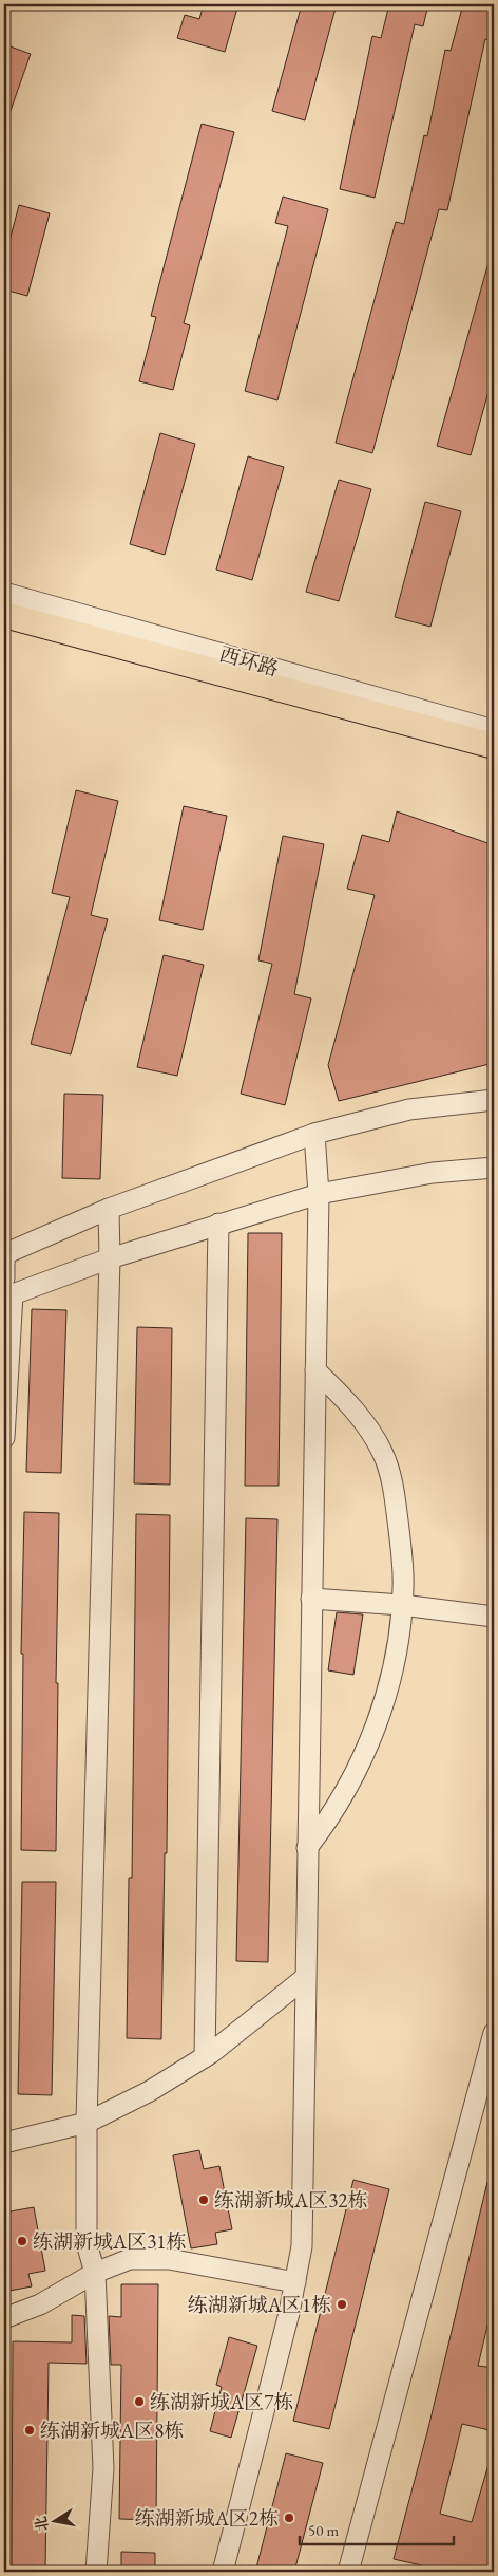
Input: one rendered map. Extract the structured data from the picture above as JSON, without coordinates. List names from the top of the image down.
{
  "streets": {
    "main road": ["西环路"]
  },
  "places": [
    "练湖新城A区32栋",
    "练湖新城A区31栋",
    "练湖新城A区1栋",
    "练湖新城A区7栋",
    "练湖新城A区8栋",
    "练湖新城A区2栋"
  ],
  "scale_bar": "50 m",
  "north": "left"
}
